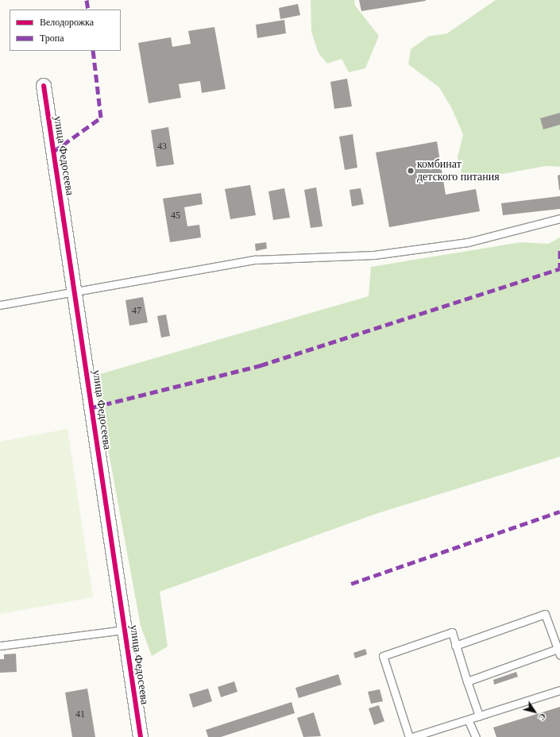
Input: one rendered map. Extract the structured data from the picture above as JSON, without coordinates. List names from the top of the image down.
{
  "streets": {
    "street": ["улица Федосеева"]
  },
  "places": ["комбинат детского питания"],
  "house_numbers": [
    "43",
    "45",
    "47",
    "41"
  ],
  "legend": ["Велодорожка", "Тропа"],
  "north": "bottom right"
}
